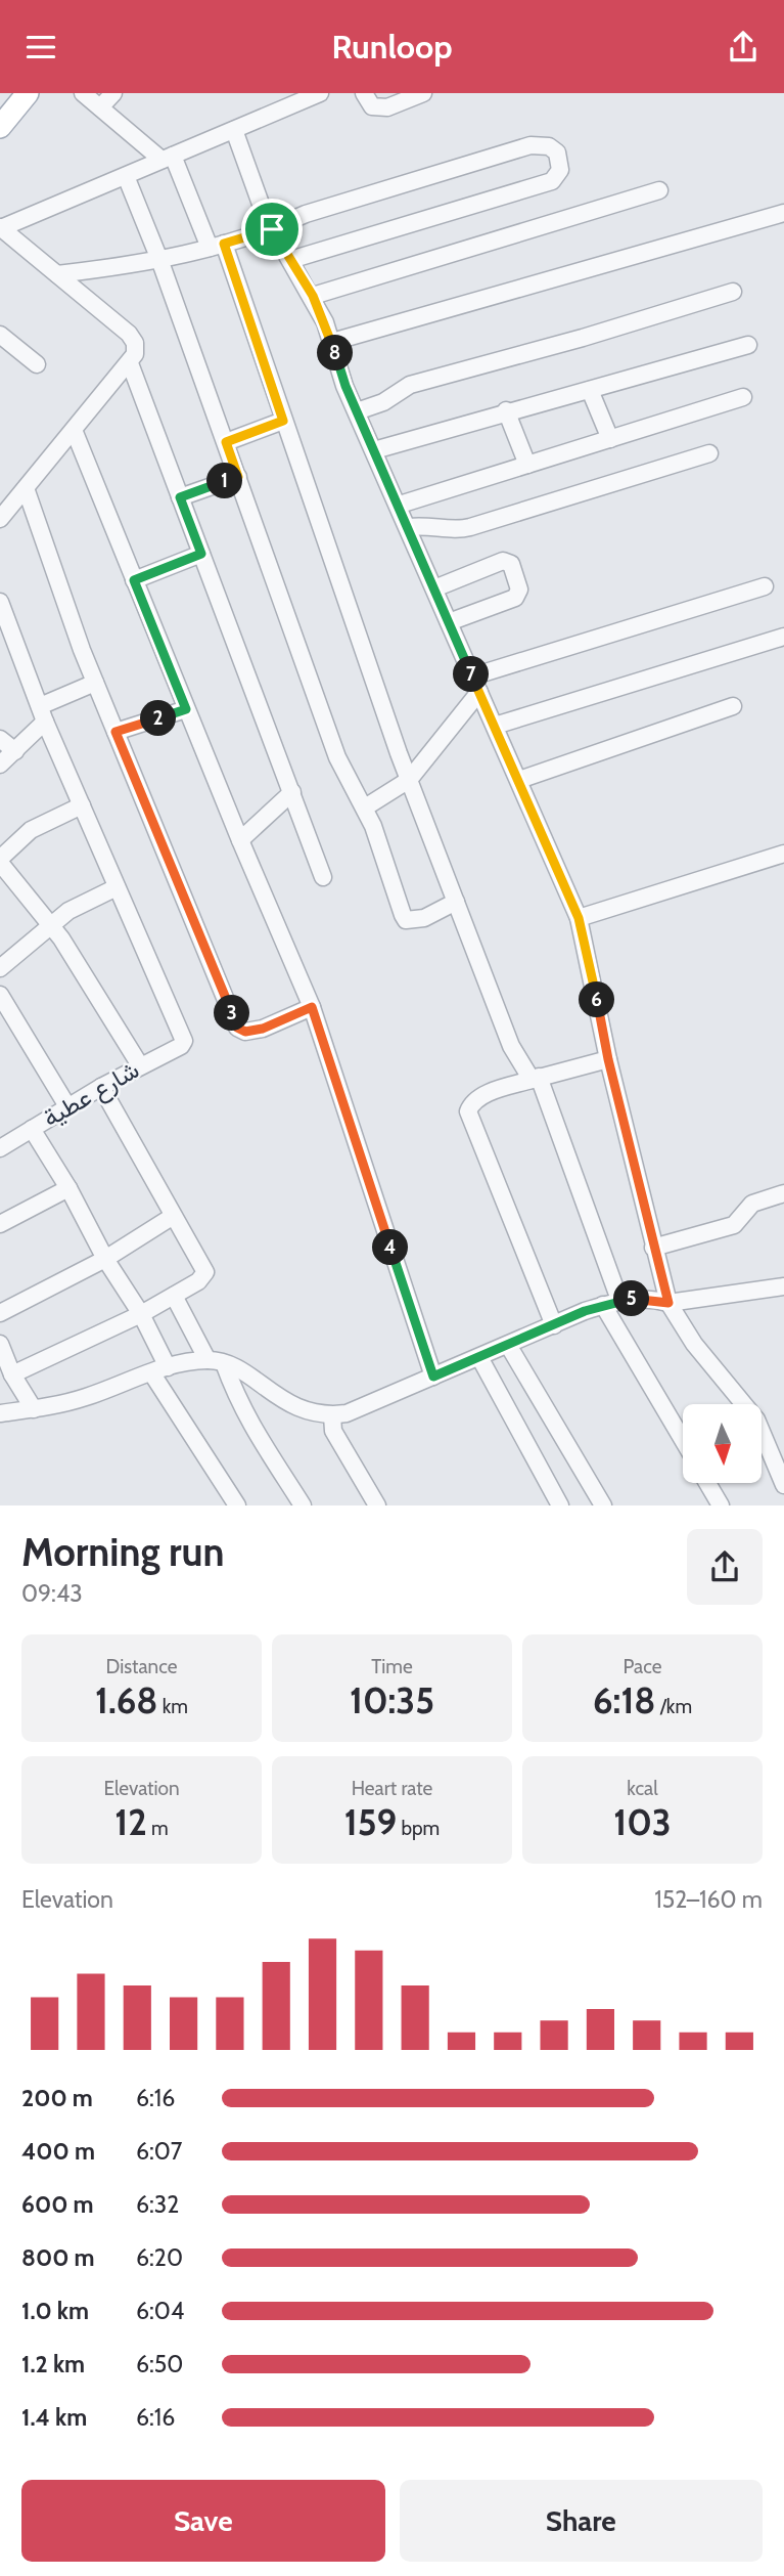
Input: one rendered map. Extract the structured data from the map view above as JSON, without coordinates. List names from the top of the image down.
{
  "streets": {
    "street": ["شارع عطية"]
  },
  "north": "bottom",
  "page": {
    "header": "Runloop",
    "pins": [
      "8",
      "1",
      "7",
      "2",
      "6",
      "3",
      "4",
      "5"
    ],
    "heading": ["Morning run", "09:43"],
    "stats": [
      ["Distance", "1.68 km"],
      ["Time", "10:35"],
      ["Pace", "6:18 /km"],
      ["Elevation", "12 m"],
      ["Heart rate", "159 bpm"],
      ["kcal", "103"]
    ],
    "chart": ["Elevation", "152–160 m"],
    "list": [
      {
        "name": "200 m",
        "note": "6:16"
      },
      {
        "name": "400 m",
        "note": "6:07"
      },
      {
        "name": "600 m",
        "note": "6:32"
      },
      {
        "name": "800 m",
        "note": "6:20"
      },
      {
        "name": "1.0 km",
        "note": "6:04"
      },
      {
        "name": "1.2 km",
        "note": "6:50"
      },
      {
        "name": "1.4 km",
        "note": "6:16"
      }
    ],
    "buttons": ["Save", "Share"]
  }
}
